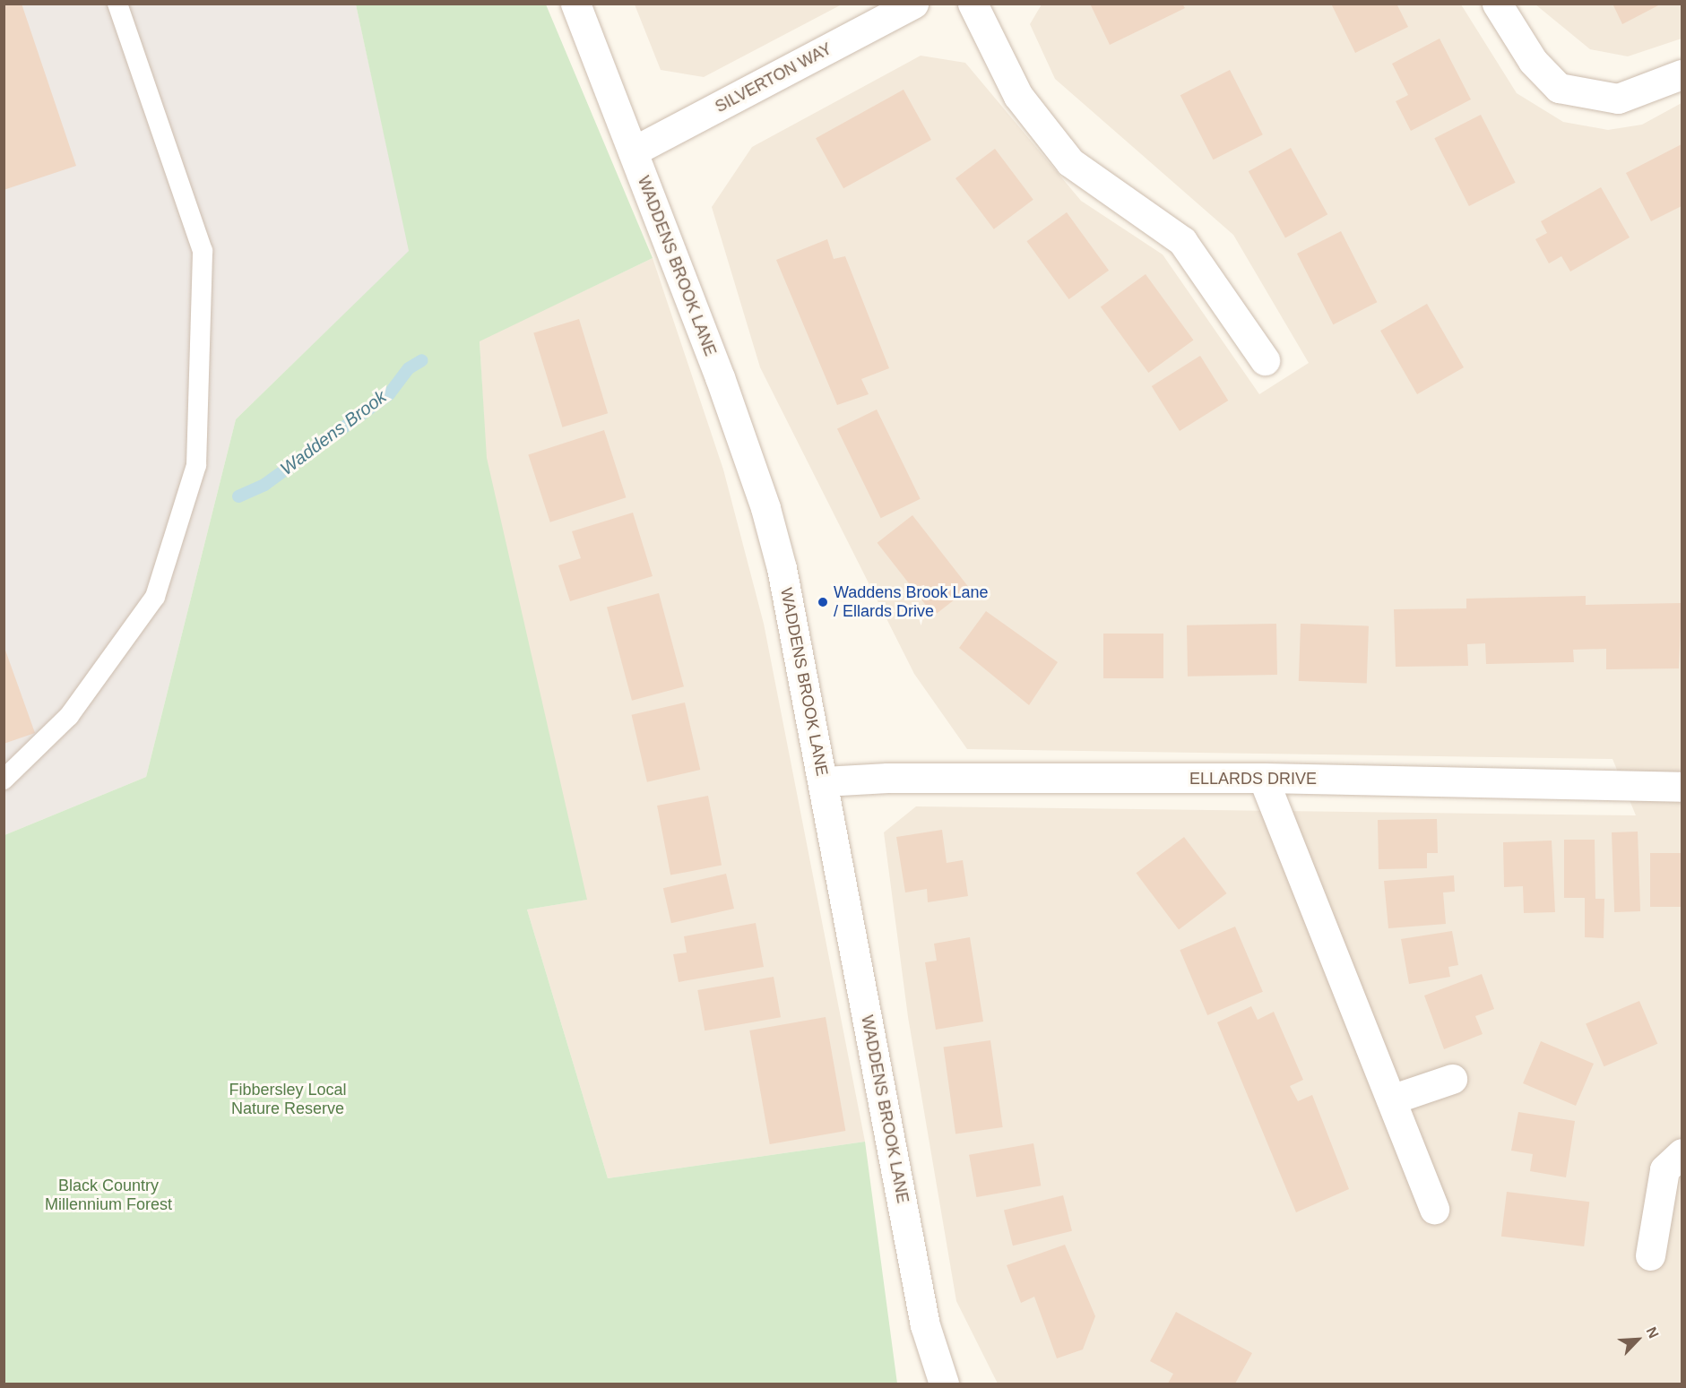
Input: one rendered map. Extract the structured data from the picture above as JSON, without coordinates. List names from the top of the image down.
{
  "streets": {
    "street": ["SILVERTON WAY", "WADDENS BROOK LANE", "ELLARDS DRIVE"]
  },
  "crossings": [
    ["SILVERTON WAY", "WADDENS BROOK LANE"],
    ["WADDENS BROOK LANE", "ELLARDS DRIVE"]
  ],
  "water": ["Waddens Brook"],
  "parks": ["Fibbersley Local Nature Reserve", "Black Country Millennium Forest"],
  "places": ["Waddens Brook Lane / Ellards Drive"],
  "north": "top right"
}
